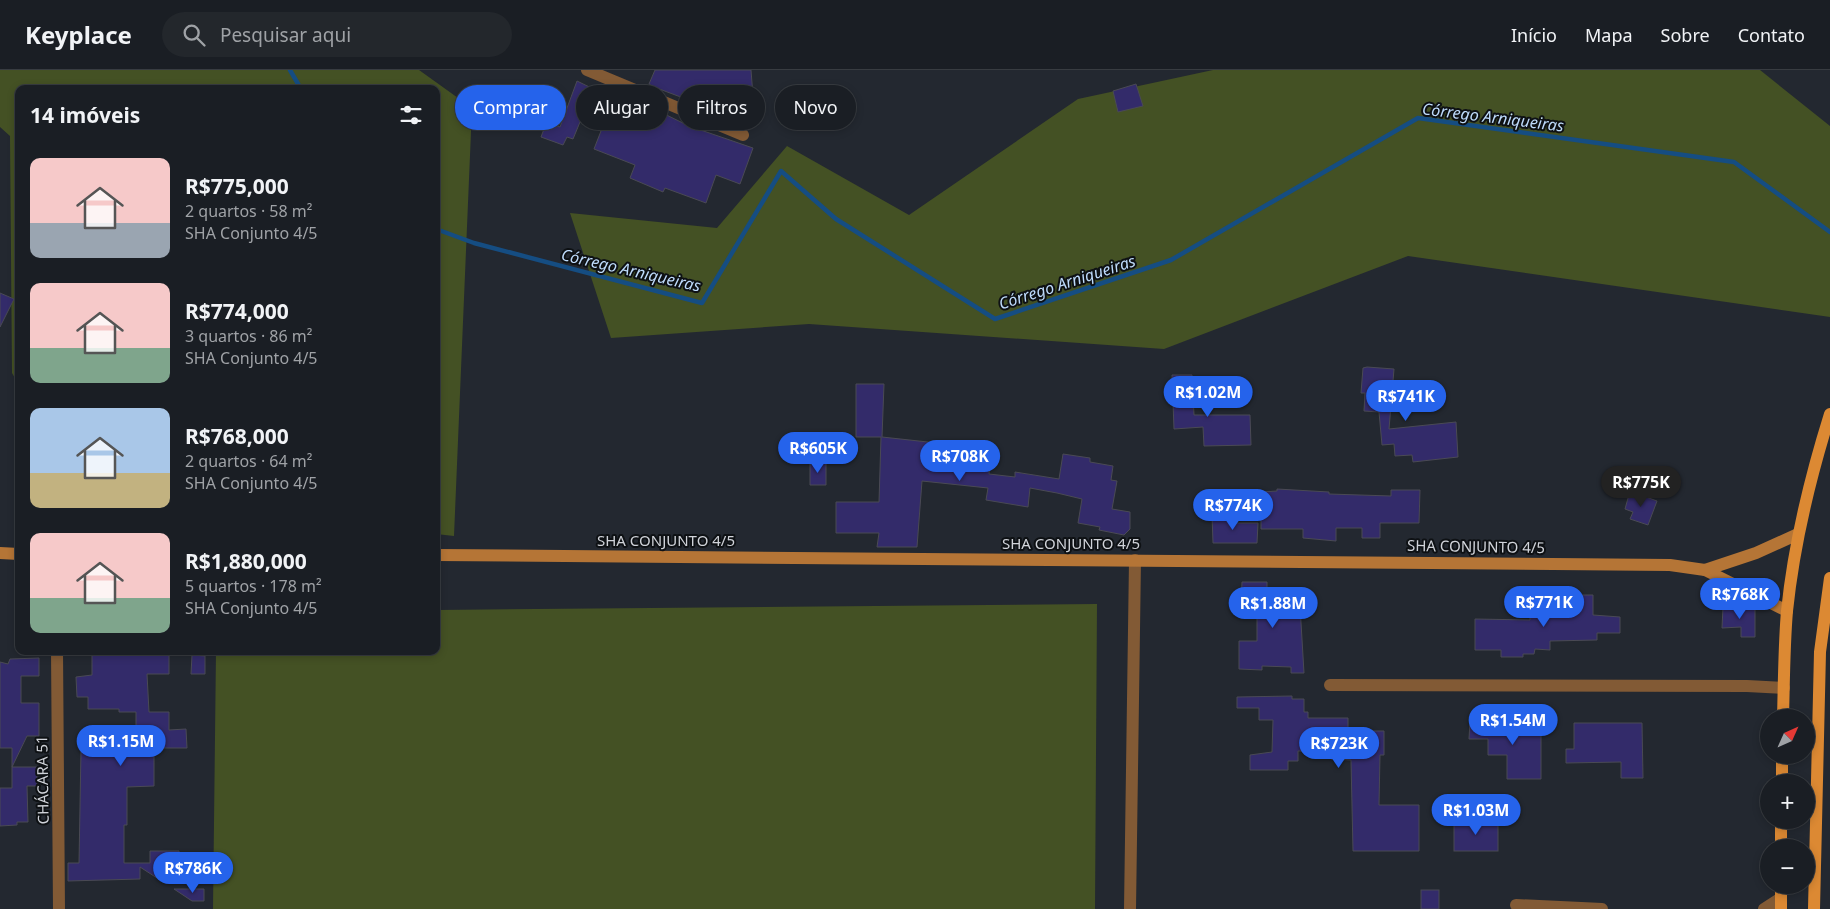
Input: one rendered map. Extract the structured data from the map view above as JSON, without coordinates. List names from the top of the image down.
{
  "streets": {
    "street": ["SHA CONJUNTO 4/5", "CHÁCARA 51"]
  },
  "water": ["Córrego Arniqueiras"],
  "north": "top right",
  "page": {
    "header": "Keyplace",
    "search": "Pesquisar aqui",
    "nav": [
      "Início",
      "Mapa",
      "Sobre",
      "Contato"
    ],
    "chip": [
      "Comprar",
      "Alugar",
      "Filtros",
      "Novo"
    ],
    "heading": "14 imóveis",
    "list": [
      {
        "name": "R$775,000",
        "note": "2 quartos · 58 m² · SHA Conjunto 4/5"
      },
      {
        "name": "R$774,000",
        "note": "3 quartos · 86 m² · SHA Conjunto 4/5"
      },
      {
        "name": "R$768,000",
        "note": "2 quartos · 64 m² · SHA Conjunto 4/5"
      },
      {
        "name": "R$1,880,000",
        "note": "5 quartos · 178 m² · SHA Conjunto 4/5"
      }
    ],
    "price": [
      "R$1.02M",
      "R$741K",
      "R$605K",
      "R$708K",
      "R$775K",
      "R$774K",
      "R$768K",
      "R$771K",
      "R$1.88M",
      "R$1.54M",
      "R$1.15M",
      "R$723K",
      "R$1.03M",
      "R$786K"
    ],
    "map_buttons": ["+", "−"]
  }
}
